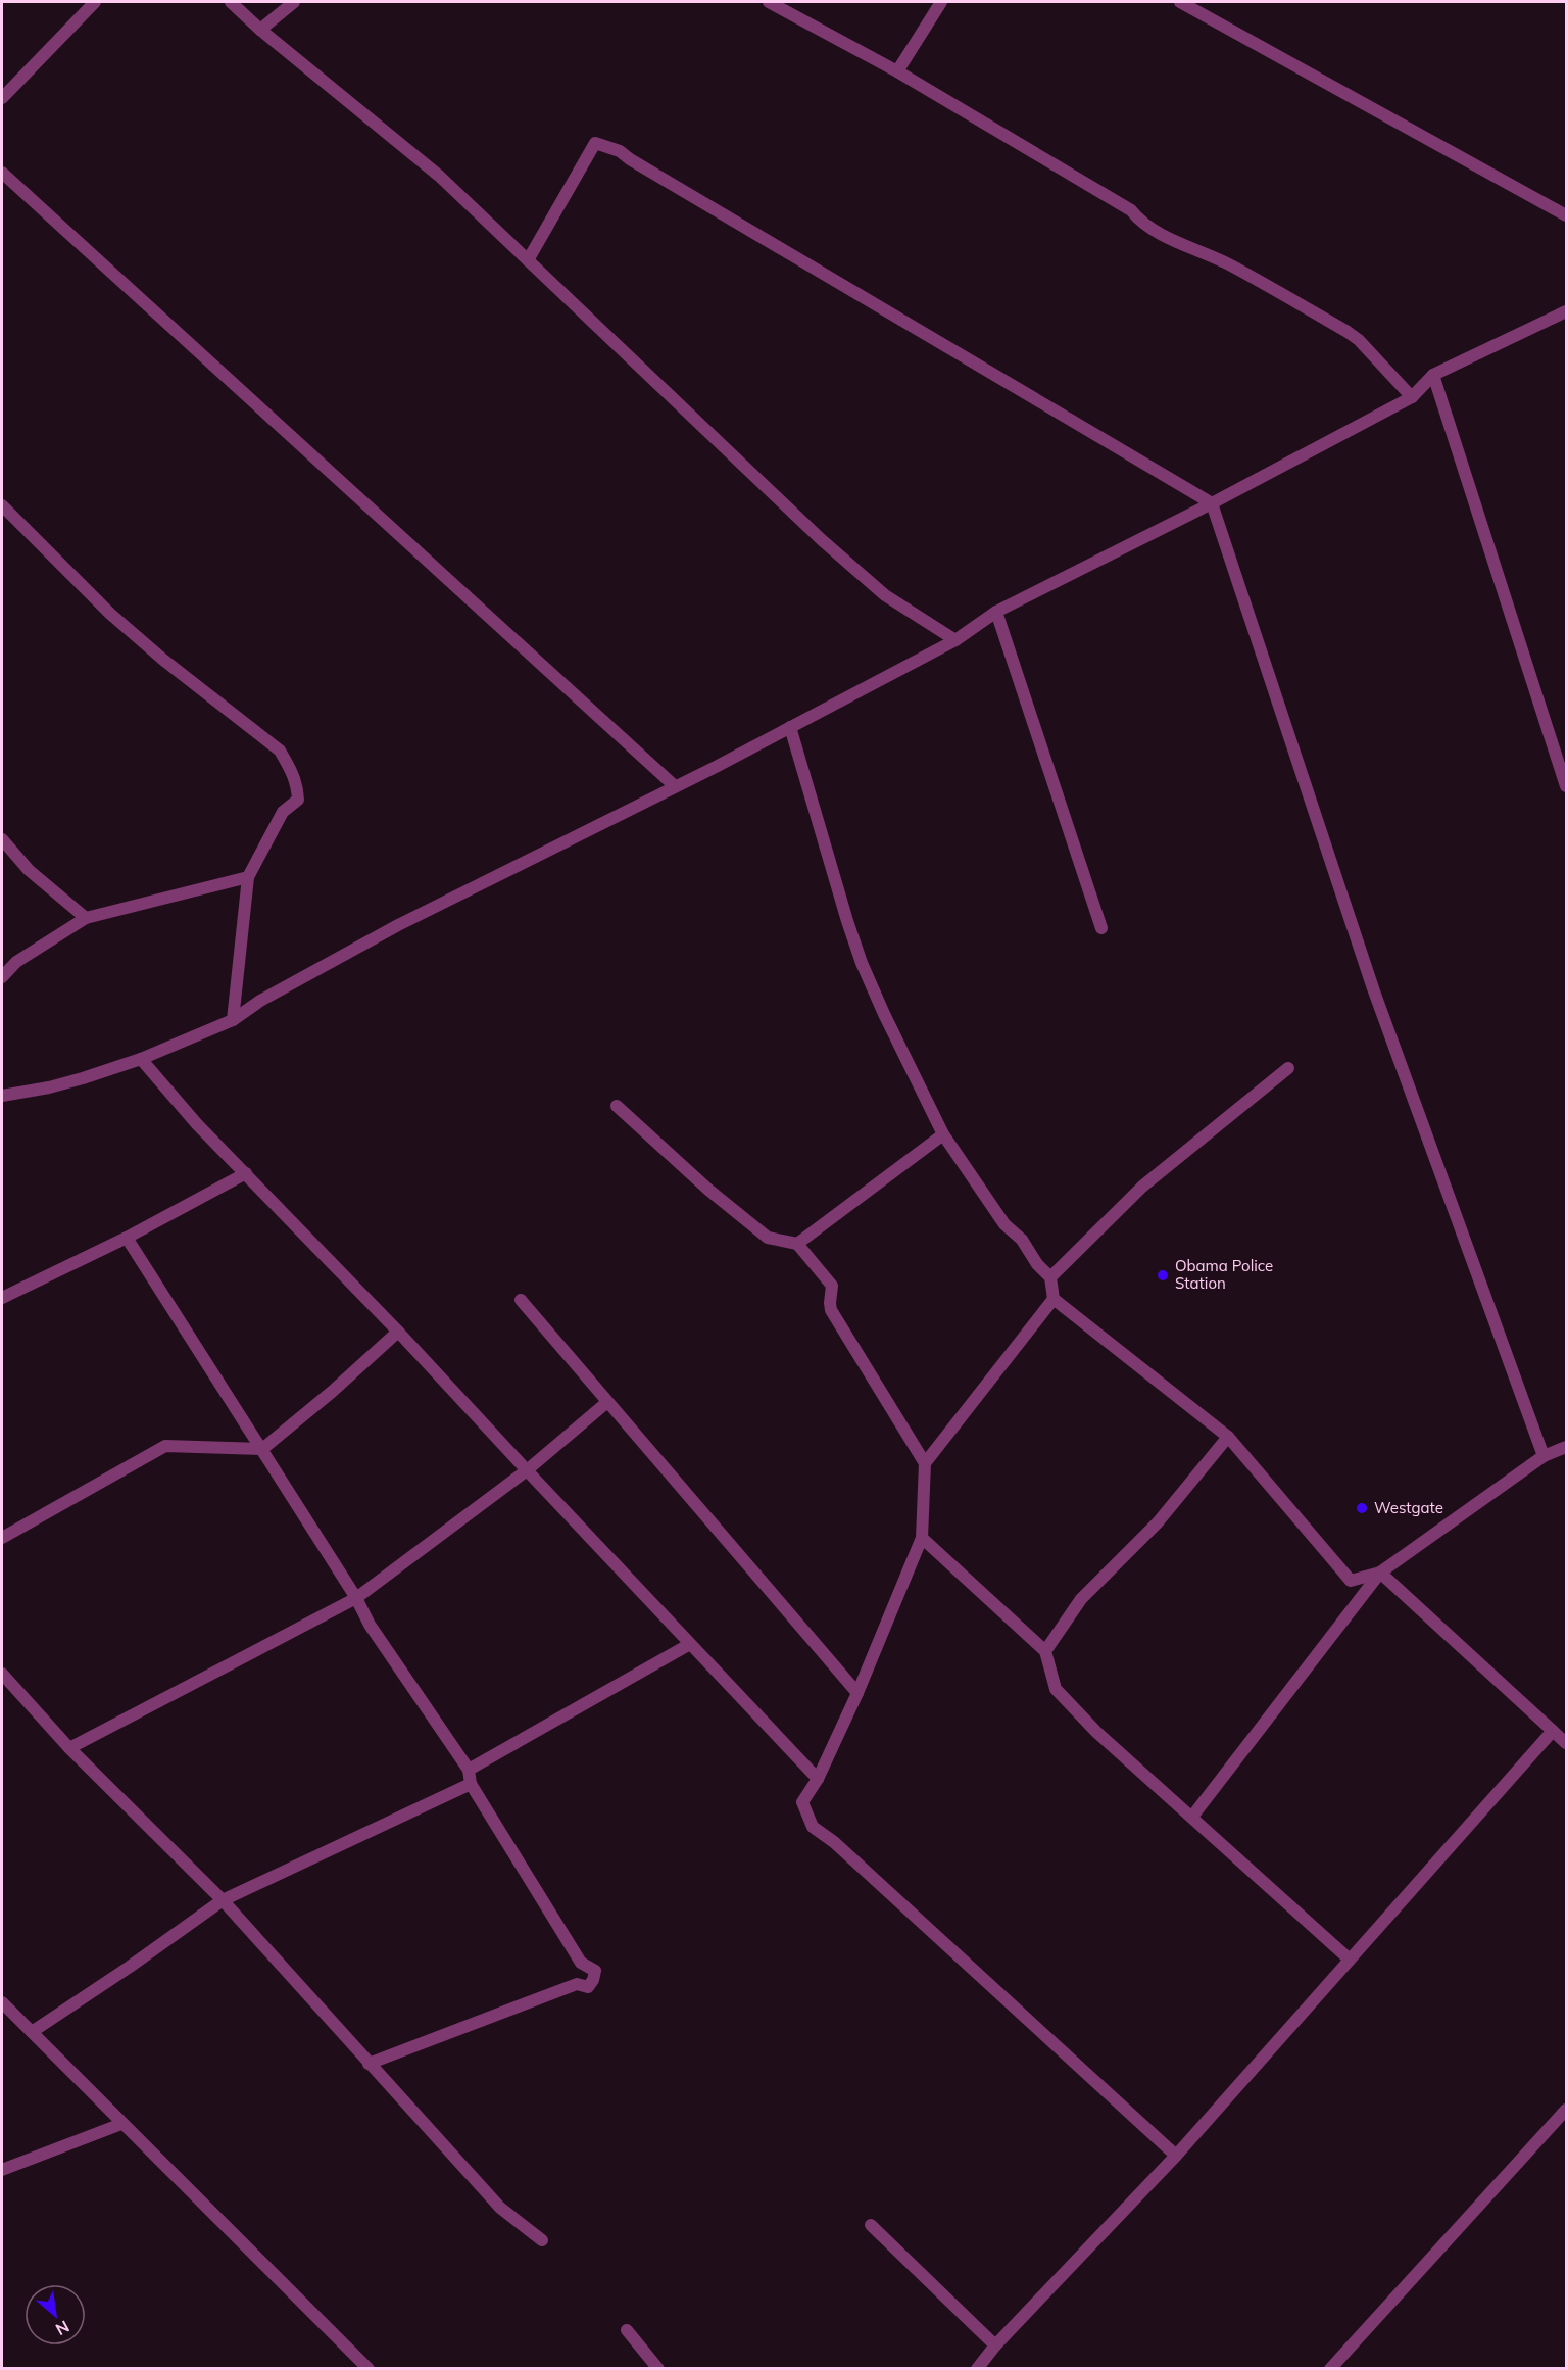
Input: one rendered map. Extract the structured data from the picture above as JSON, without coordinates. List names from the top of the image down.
{
  "places": ["Obama Police Station", "Westgate"],
  "north": "bottom right"
}
